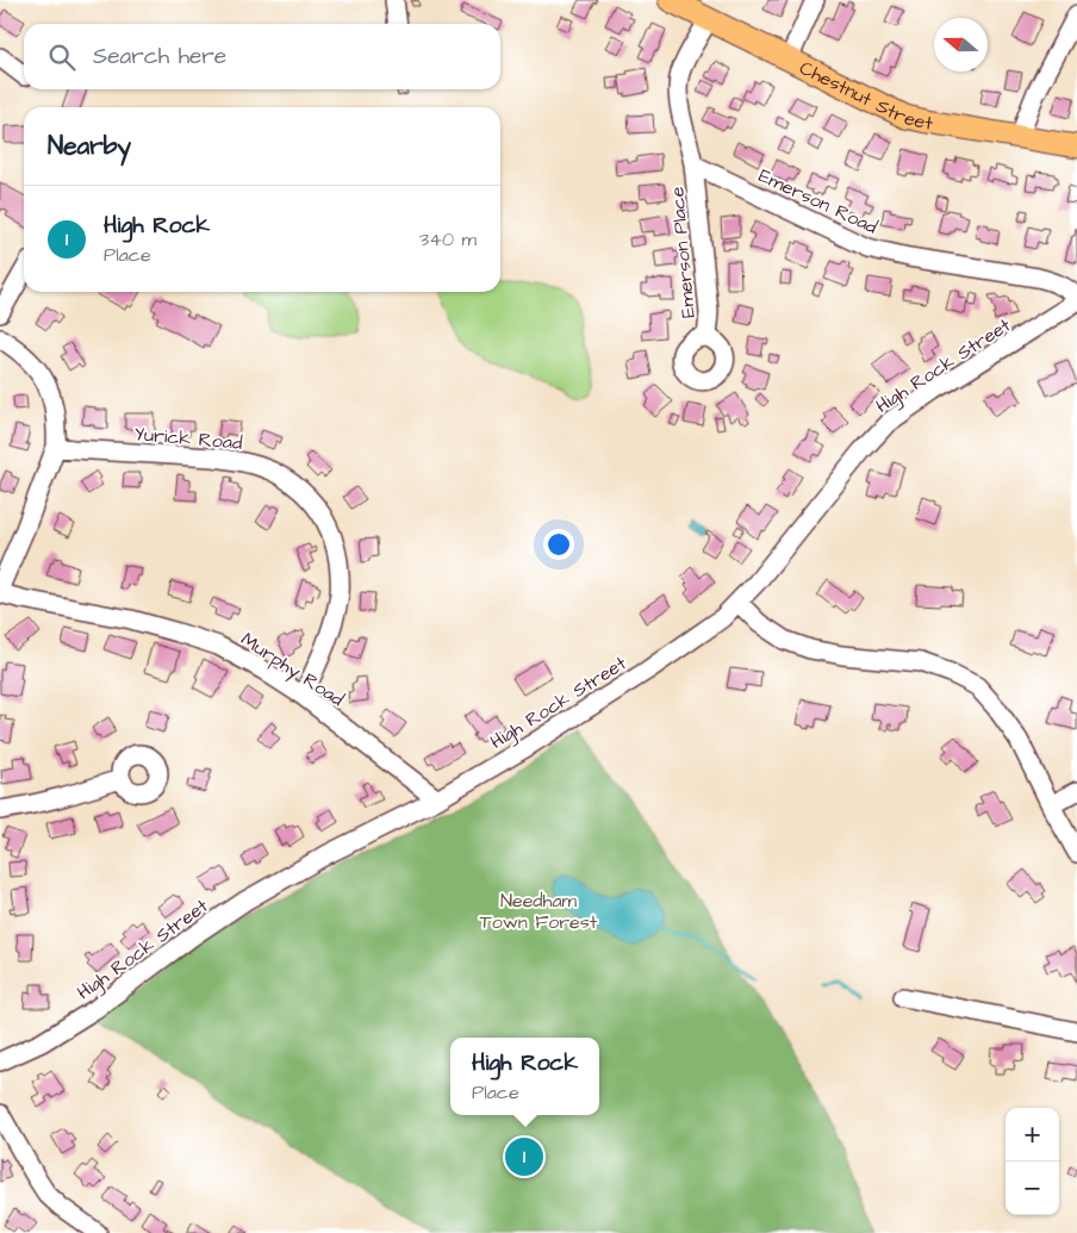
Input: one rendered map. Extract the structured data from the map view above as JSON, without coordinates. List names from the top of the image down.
{
  "streets": {
    "main road": ["Chestnut Street"],
    "street": [
      "Emerson Road",
      "Emerson Place",
      "High Rock Street",
      "Yurick Road",
      "Murphy Road"
    ]
  },
  "crossings": [
    ["Emerson Road", "Emerson Place"],
    ["Emerson Road", "High Rock Street"],
    ["High Rock Street", "Murphy Road"],
    ["Yurick Road", "Murphy Road"]
  ],
  "parks": ["Needham Town Forest"],
  "north": "left",
  "page": {
    "search": "Search here",
    "heading": "Nearby",
    "list": [
      {
        "mark": "1",
        "name": "High Rock",
        "note": "Place",
        "value": "340 m"
      }
    ],
    "popup": ["High Rock", "Place"],
    "map_buttons": ["+", "−"],
    "pins": "1"
  }
}
